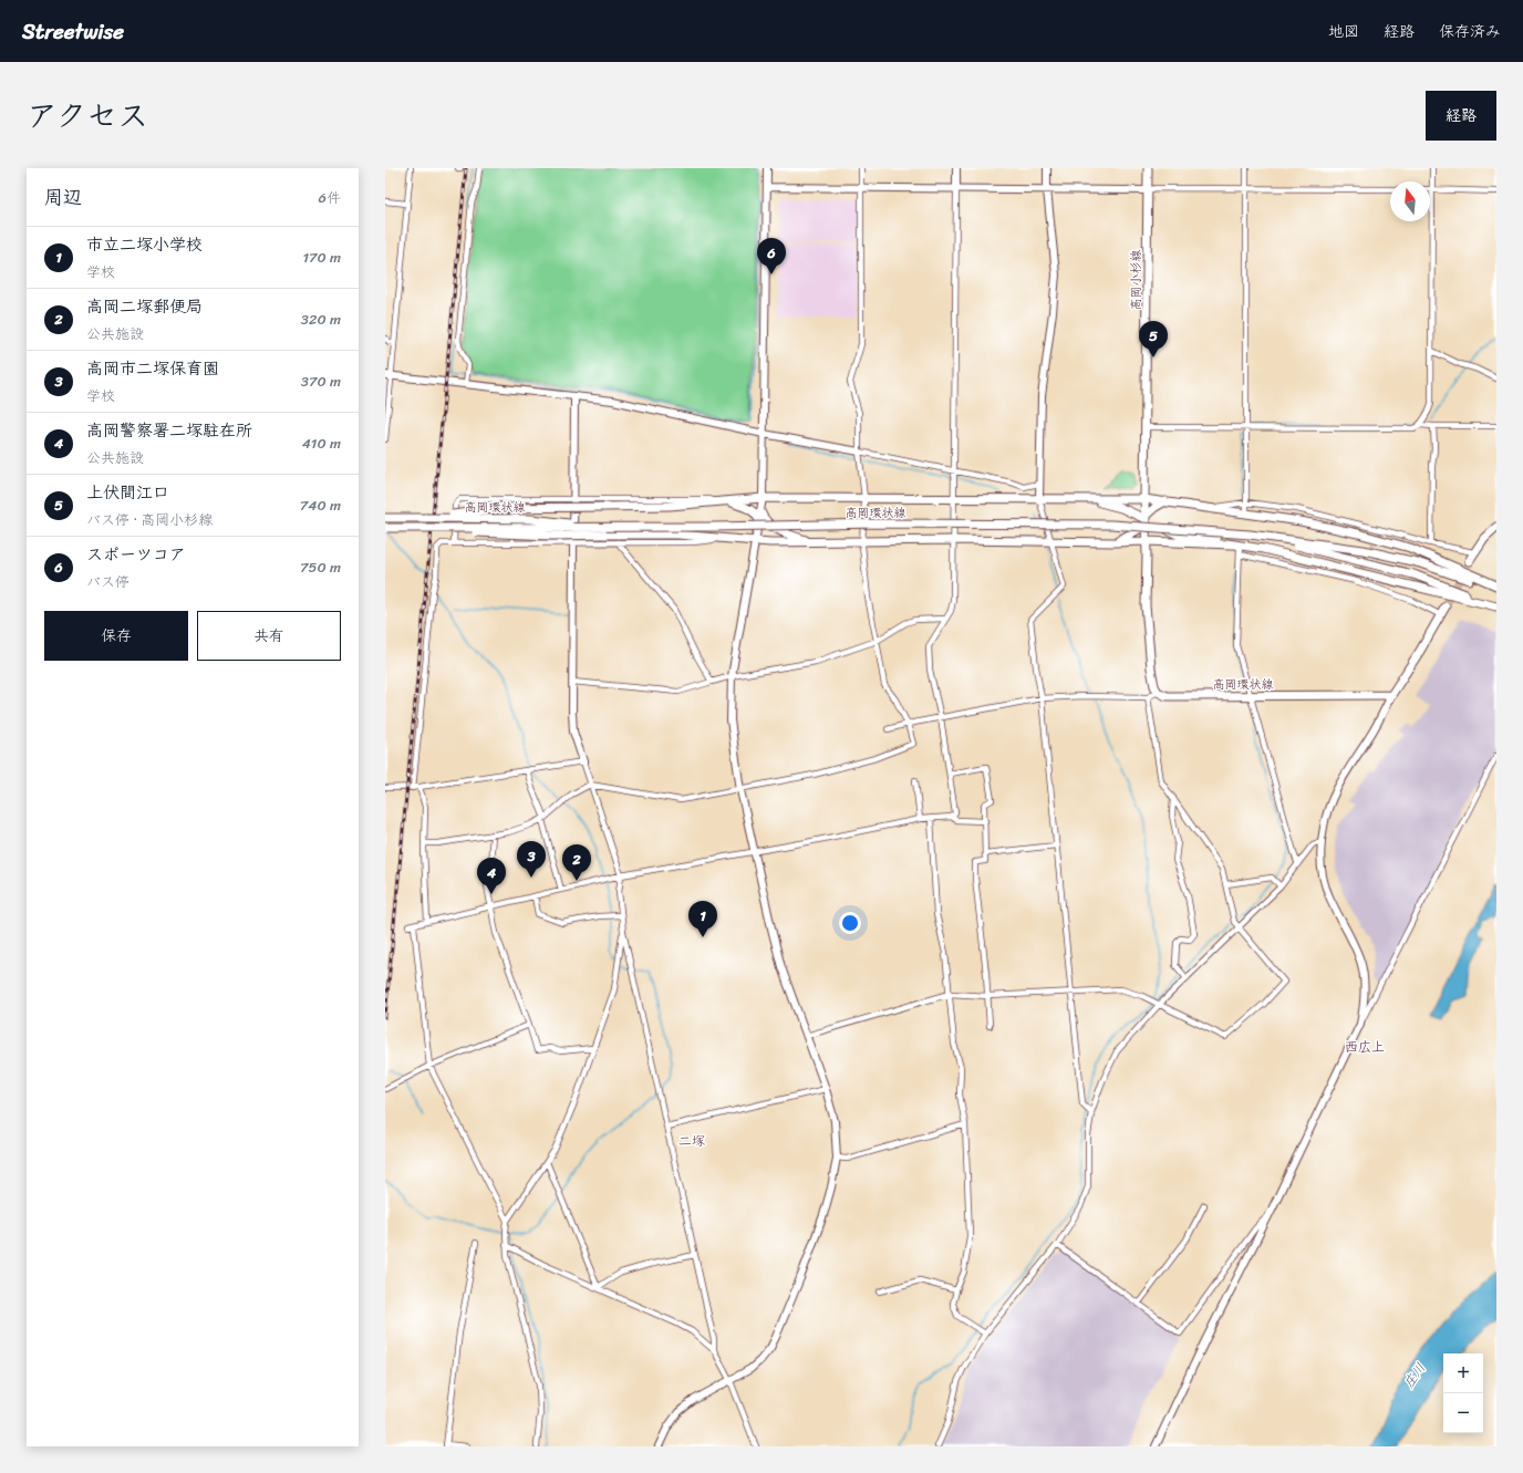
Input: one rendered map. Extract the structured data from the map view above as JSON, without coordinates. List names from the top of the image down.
{
  "streets": {
    "main road": ["高岡小杉線", "高岡環状線"]
  },
  "districts": ["西広上", "二塚"],
  "water": ["庄川"],
  "north": "top",
  "page": {
    "header": "Streetwise",
    "nav": ["地図", "経路", "保存済み"],
    "title": "アクセス",
    "buttons": [
      "経路",
      ["保存", "共有"]
    ],
    "heading": ["周辺", "6件"],
    "list": [
      {
        "mark": "1",
        "name": "市立二塚小学校",
        "note": "学校",
        "value": "170 m"
      },
      {
        "mark": "2",
        "name": "高岡二塚郵便局",
        "note": "公共施設",
        "value": "320 m"
      },
      {
        "mark": "3",
        "name": "高岡市二塚保育園",
        "note": "学校",
        "value": "370 m"
      },
      {
        "mark": "4",
        "name": "高岡警察署二塚駐在所",
        "note": "公共施設",
        "value": "410 m"
      },
      {
        "mark": "5",
        "name": "上伏間江口",
        "note": "バス停 · 高岡小杉線",
        "value": "740 m"
      },
      {
        "mark": "6",
        "name": "スポーツコア",
        "note": "バス停",
        "value": "750 m"
      }
    ],
    "pins": [
      "6",
      "5",
      "3",
      "2",
      "4",
      "1"
    ],
    "map_buttons": ["+", "−"]
  }
}
